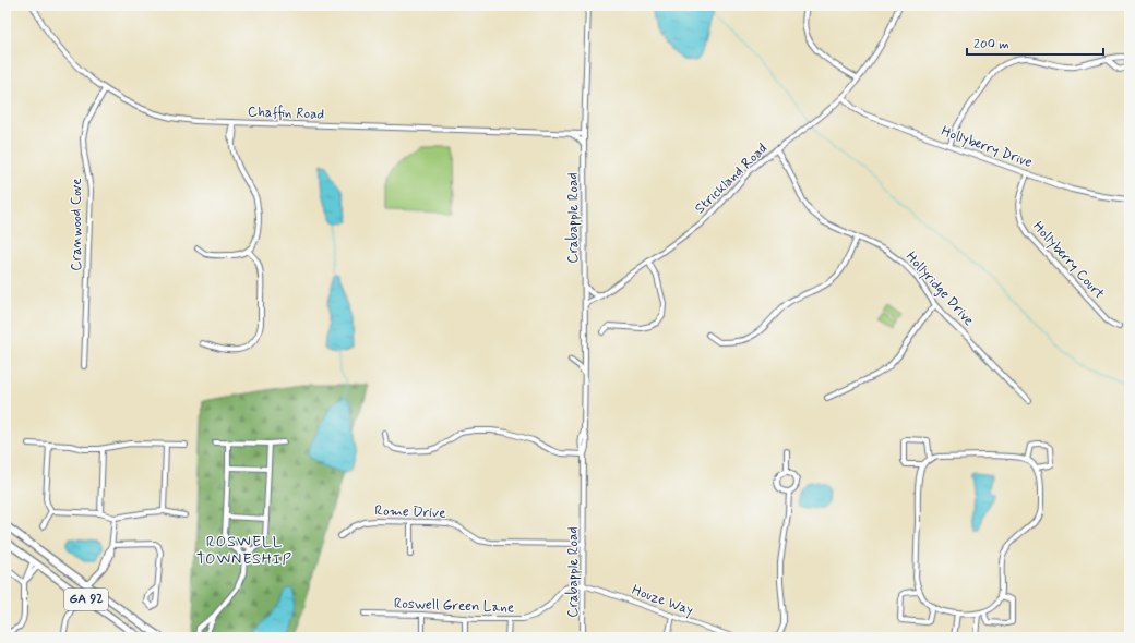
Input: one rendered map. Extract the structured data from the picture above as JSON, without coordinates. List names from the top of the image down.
{
  "streets": {
    "main road": ["GA 92"],
    "street": [
      "Chaffin Road",
      "Hollyberry Drive",
      "Strickland Road",
      "Crabapple Road",
      "Cranwood Cove",
      "Hollyberry Court",
      "Hollyridge Drive",
      "Rome Drive",
      "Houze Way",
      "Roswell Green Lane"
    ]
  },
  "crossings": [
    ["Chaffin Road", "Crabapple Road"],
    ["Chaffin Road", "Cranwood Cove"],
    ["Hollyberry Drive", "Strickland Road"],
    ["Hollyberry Drive", "Hollyberry Court"],
    ["Strickland Road", "Crabapple Road"],
    ["Strickland Road", "Hollyridge Drive"],
    ["Crabapple Road", "Rome Drive"],
    ["Crabapple Road", "Houze Way"],
    ["Crabapple Road", "Roswell Green Lane"],
    ["Houze Way", "Roswell Green Lane"]
  ],
  "districts": ["ROSWELL TOWNESHIP"],
  "scale_bar": "200 m"
}
